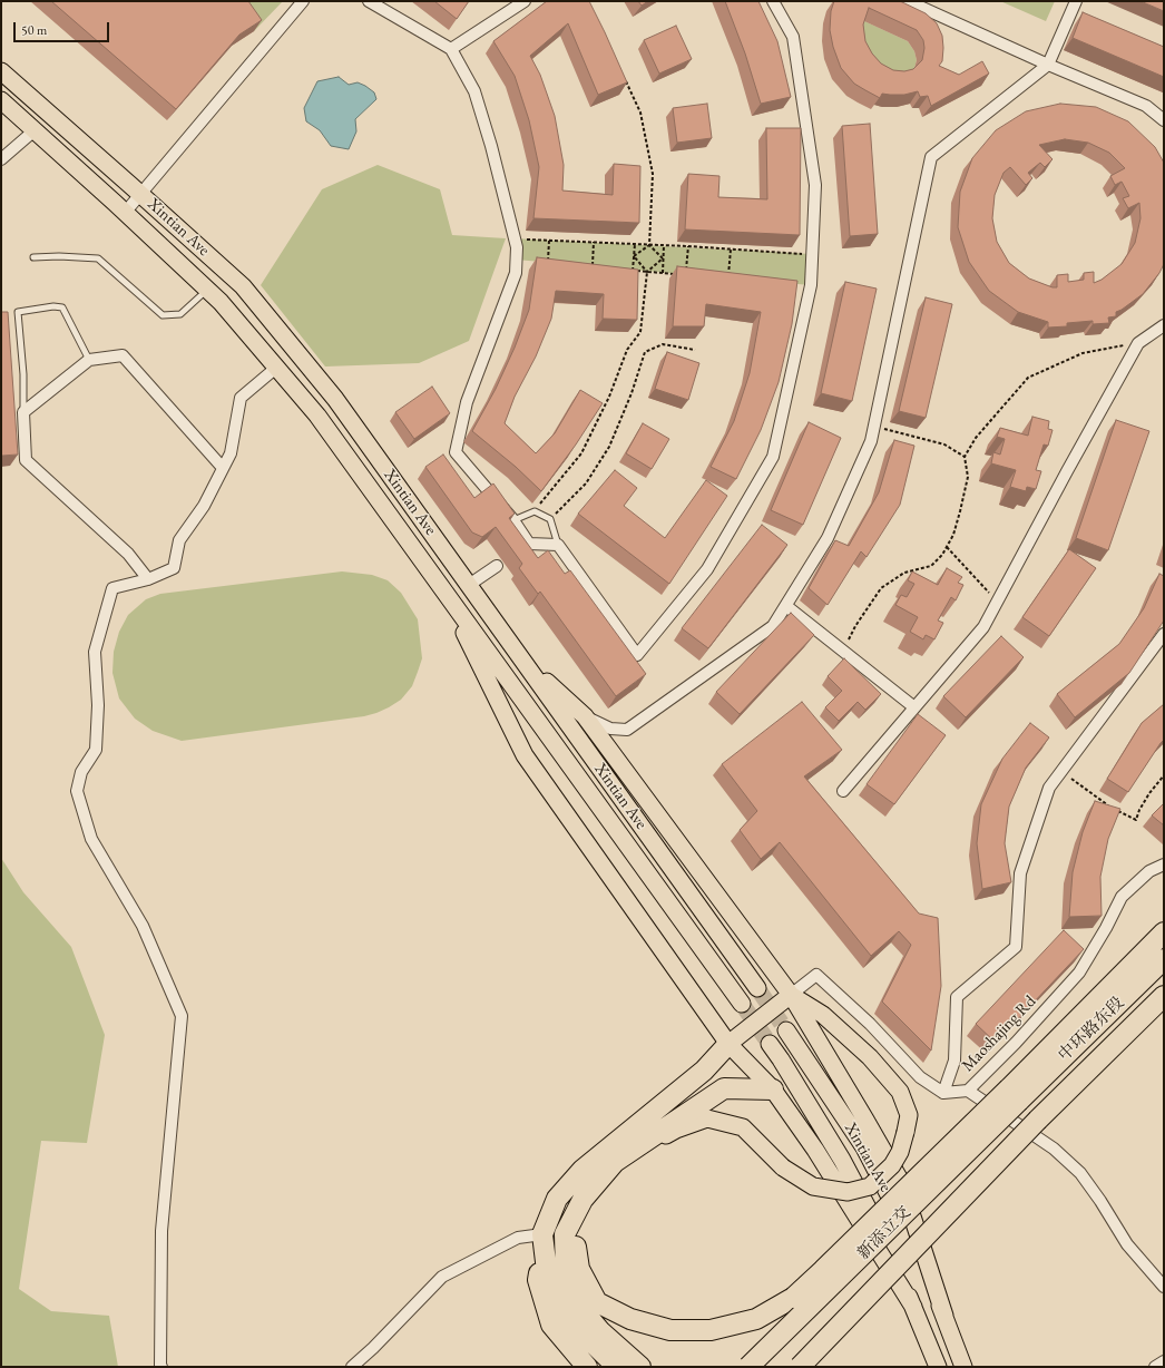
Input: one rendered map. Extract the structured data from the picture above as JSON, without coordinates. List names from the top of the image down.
{
  "streets": {
    "highway": ["中环路东段", "新添立交"],
    "main road": ["Xintian Ave"],
    "street": ["Maoshajing Rd"]
  },
  "crossings": [
    ["中环路东段", "新添立交"]
  ],
  "scale_bar": "50 m"
}
